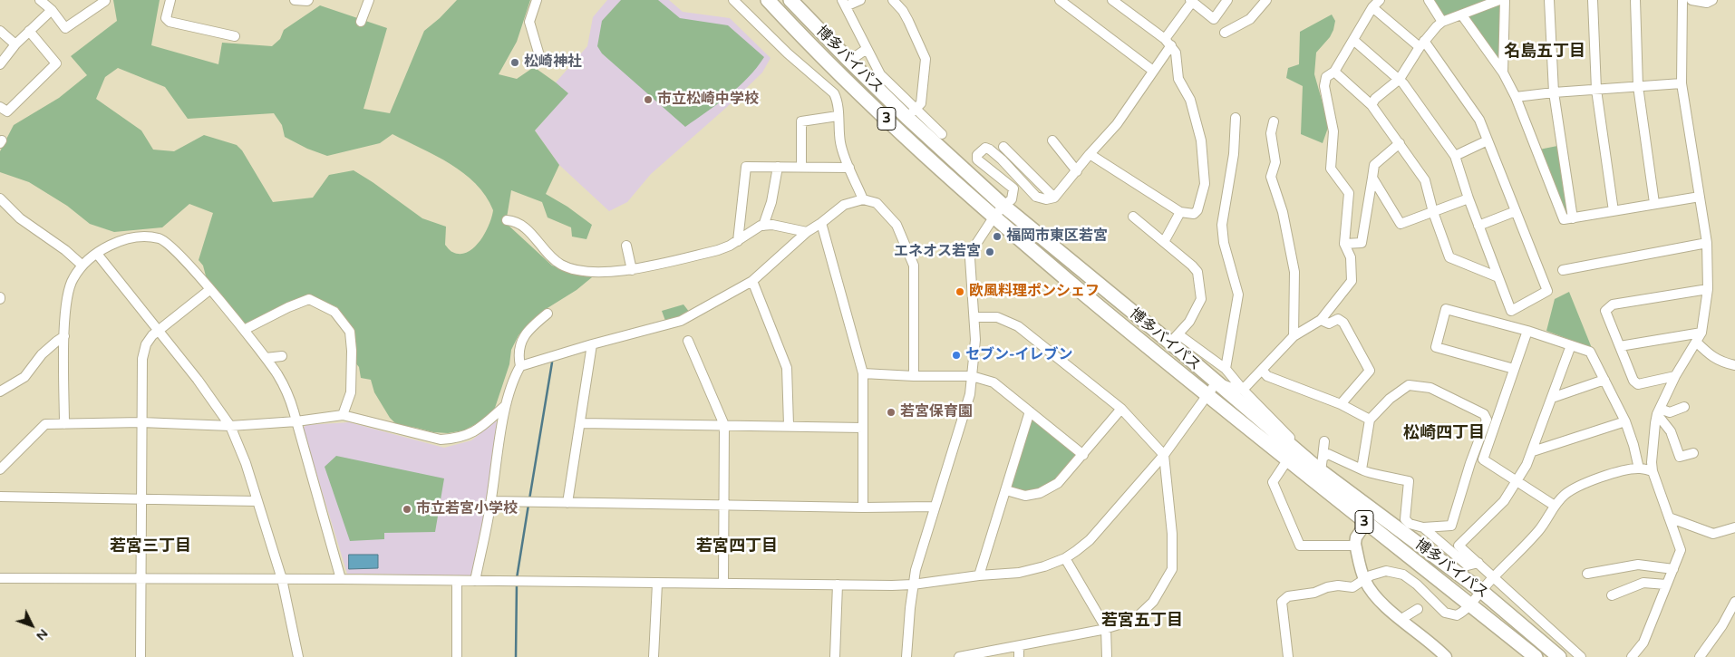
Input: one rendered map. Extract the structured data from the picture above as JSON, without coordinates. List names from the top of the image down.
{
  "streets": {
    "highway": ["博多バイパス", "3"]
  },
  "districts": [
    "名島五丁目",
    "松崎四丁目",
    "若宮三丁目",
    "若宮四丁目",
    "若宮五丁目"
  ],
  "places": [
    "松崎神社",
    "市立松崎中学校",
    "福岡市東区若宮",
    "エネオス若宮",
    "欧風料理ポンシェフ",
    "セブン-イレブン",
    "若宮保育園",
    "市立若宮小学校"
  ],
  "north": "bottom right"
}
